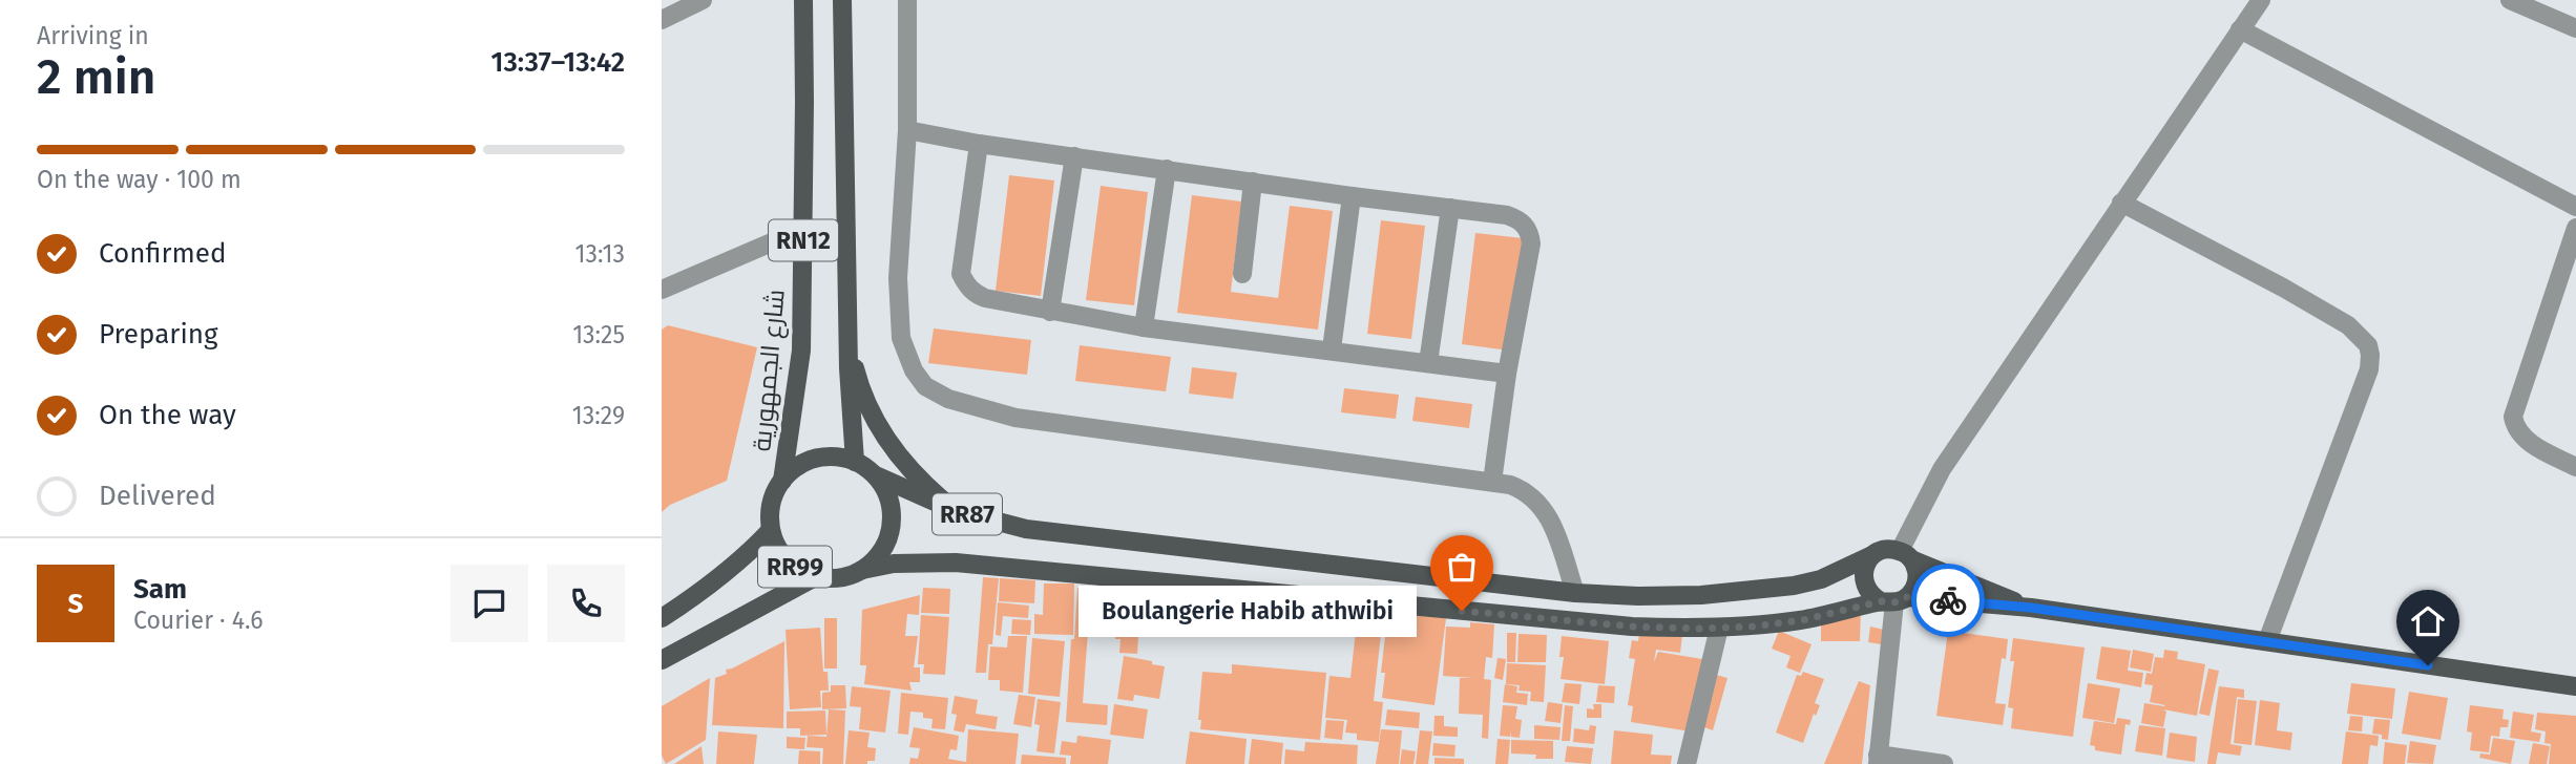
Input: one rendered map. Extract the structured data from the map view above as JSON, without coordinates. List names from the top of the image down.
{
  "streets": {
    "main road": [
      "RN12",
      "شارع الجمهورية",
      "RR87",
      "RR99"
    ]
  },
  "crossings": [
    ["RN12", "شارع الجمهورية"],
    ["RN12", "RR87"],
    ["RN12", "RR99"],
    ["شارع الجمهورية", "RR87"],
    ["شارع الجمهورية", "RR99"],
    ["RR87", "RR99"]
  ],
  "places": ["Boulangerie Habib athwibi"],
  "page": {
    "heading": ["2 min", "Arriving in", "13:37–13:42"],
    "panel": ["Sam", "Courier · 4.6"],
    "bar": "On the way · 100 m",
    "list": [
      ["Confirmed", "13:13"],
      ["Preparing", "13:25"],
      ["On the way", "13:29"],
      "Delivered"
    ],
    "round": "S",
    "bubble": "Boulangerie Habib athwibi"
  }
}
